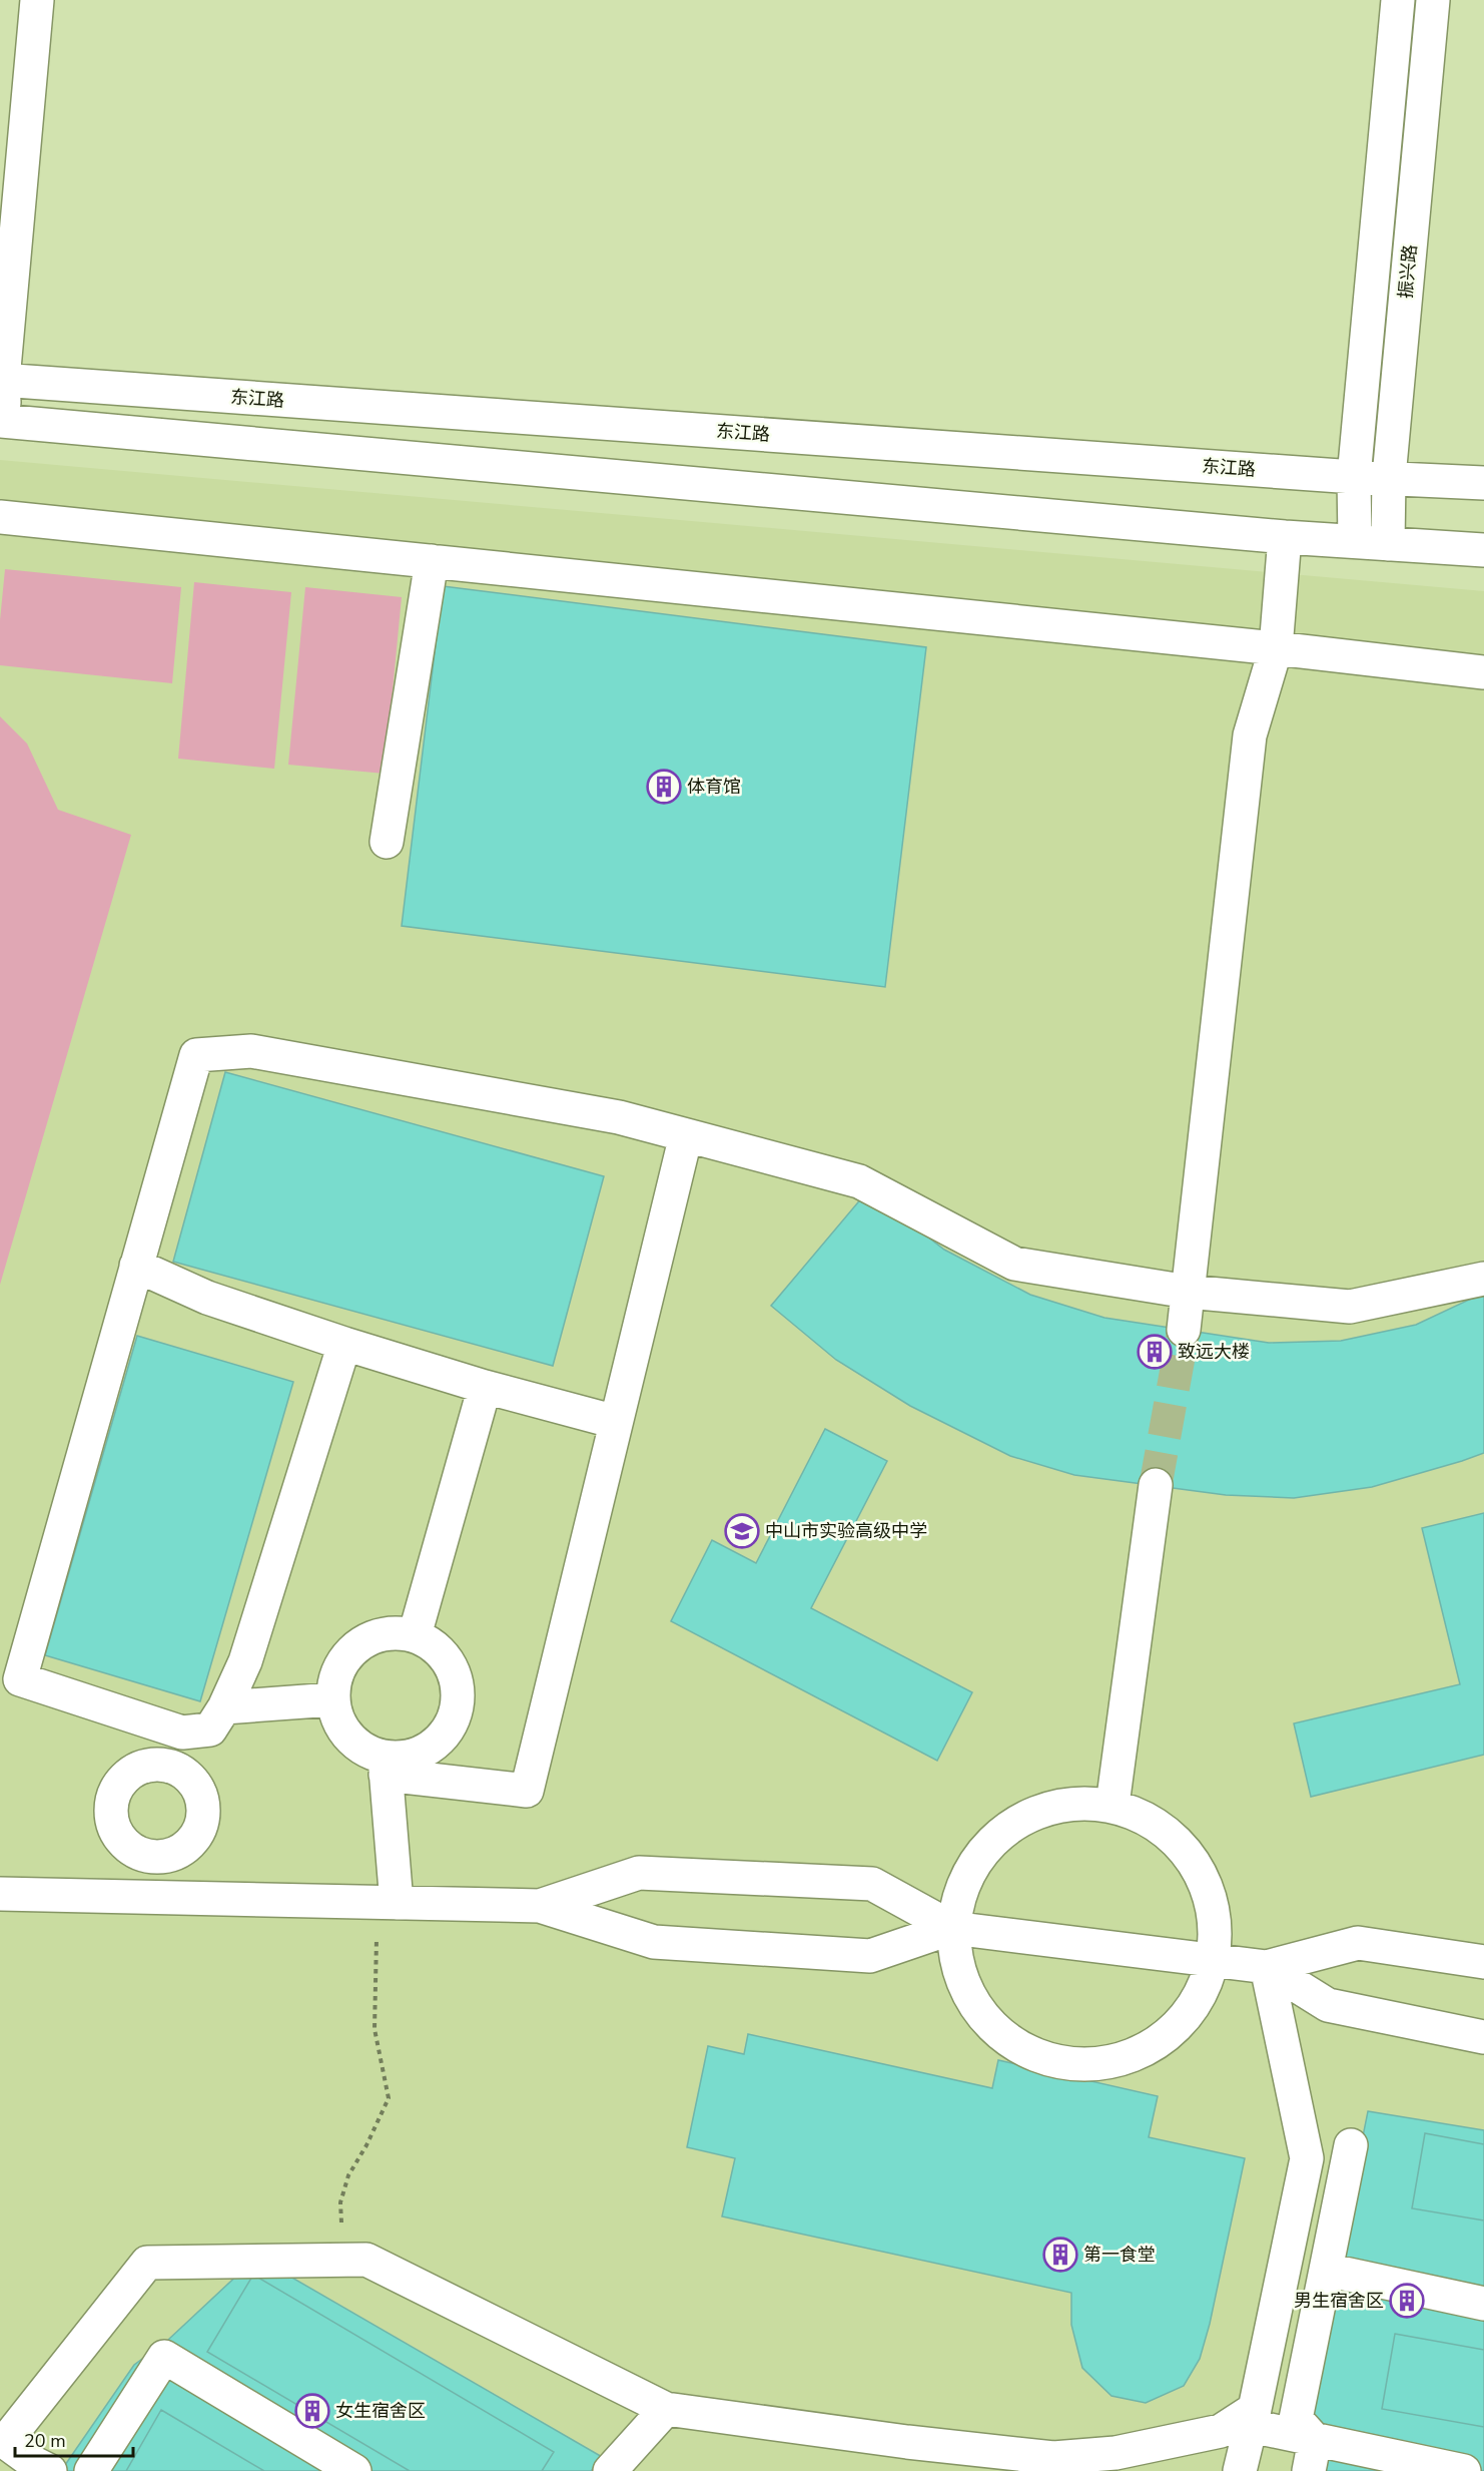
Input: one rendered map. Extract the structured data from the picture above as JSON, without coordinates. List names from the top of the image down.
{
  "streets": {
    "street": ["振兴路", "东江路"]
  },
  "crossings": [
    ["振兴路", "东江路"]
  ],
  "places": {
    "building": [
      "体育馆",
      "致远大楼",
      "第一食堂",
      "男生宿舍区",
      "女生宿舍区"
    ],
    "school or university": ["中山市实验高级中学"]
  },
  "scale_bar": "20 m"
}
